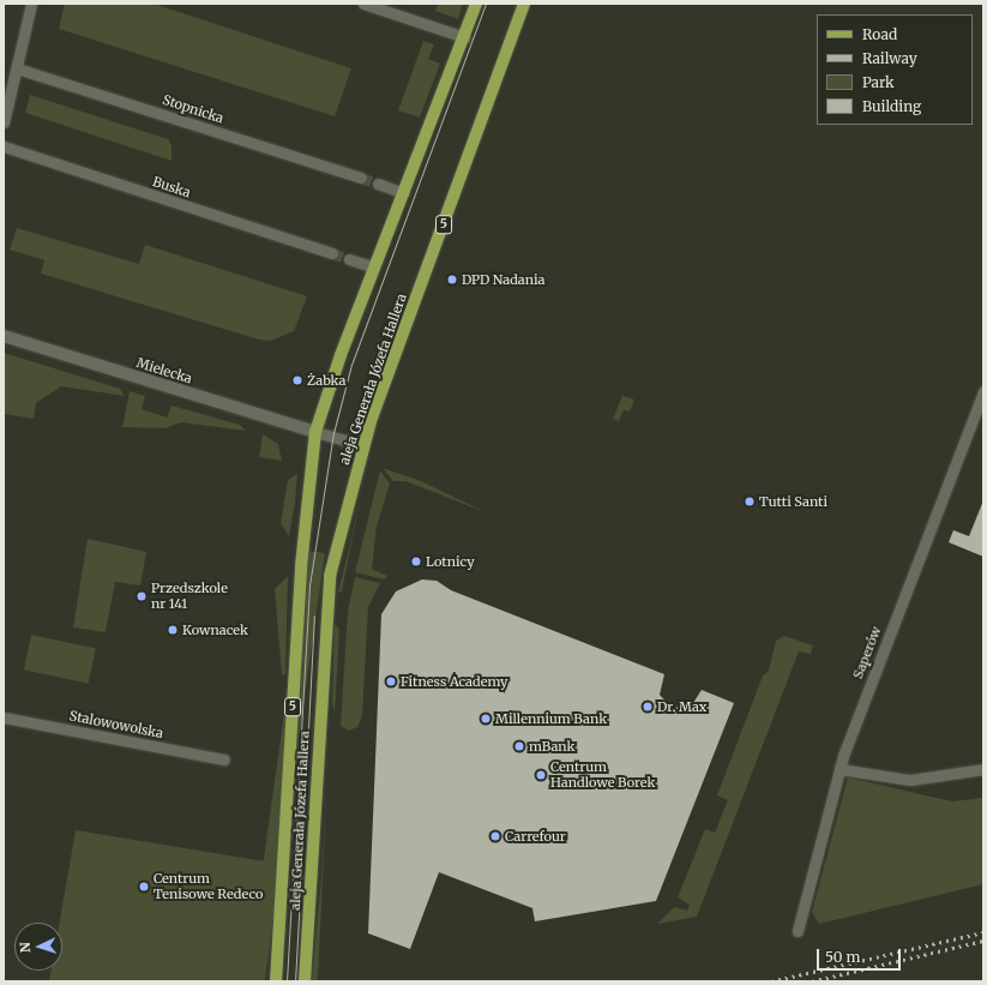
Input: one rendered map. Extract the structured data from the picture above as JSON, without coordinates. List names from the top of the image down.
{
  "streets": {
    "main road": ["5", "aleja Generała Józefa Hallera"],
    "street": [
      "Stopnicka",
      "Buska",
      "Mielecka",
      "Saperów",
      "Stalowowolska"
    ]
  },
  "crossings": [
    ["Mielecka", "aleja Generała Józefa Hallera"]
  ],
  "places": [
    "DPD Nadania",
    "Żabka",
    "Tutti Santi",
    "Lotnicy",
    "Przedszkole nr 141",
    "Kownacek",
    "Fitness Academy",
    "Dr. Max",
    "Millennium Bank",
    "mBank",
    "Centrum Handlowe Borek",
    "Carrefour",
    "Centrum Tenisowe Redeco"
  ],
  "legend": [
    "Road",
    "Railway",
    "Park",
    "Building"
  ],
  "scale_bar": "50 m",
  "north": "left"
}
